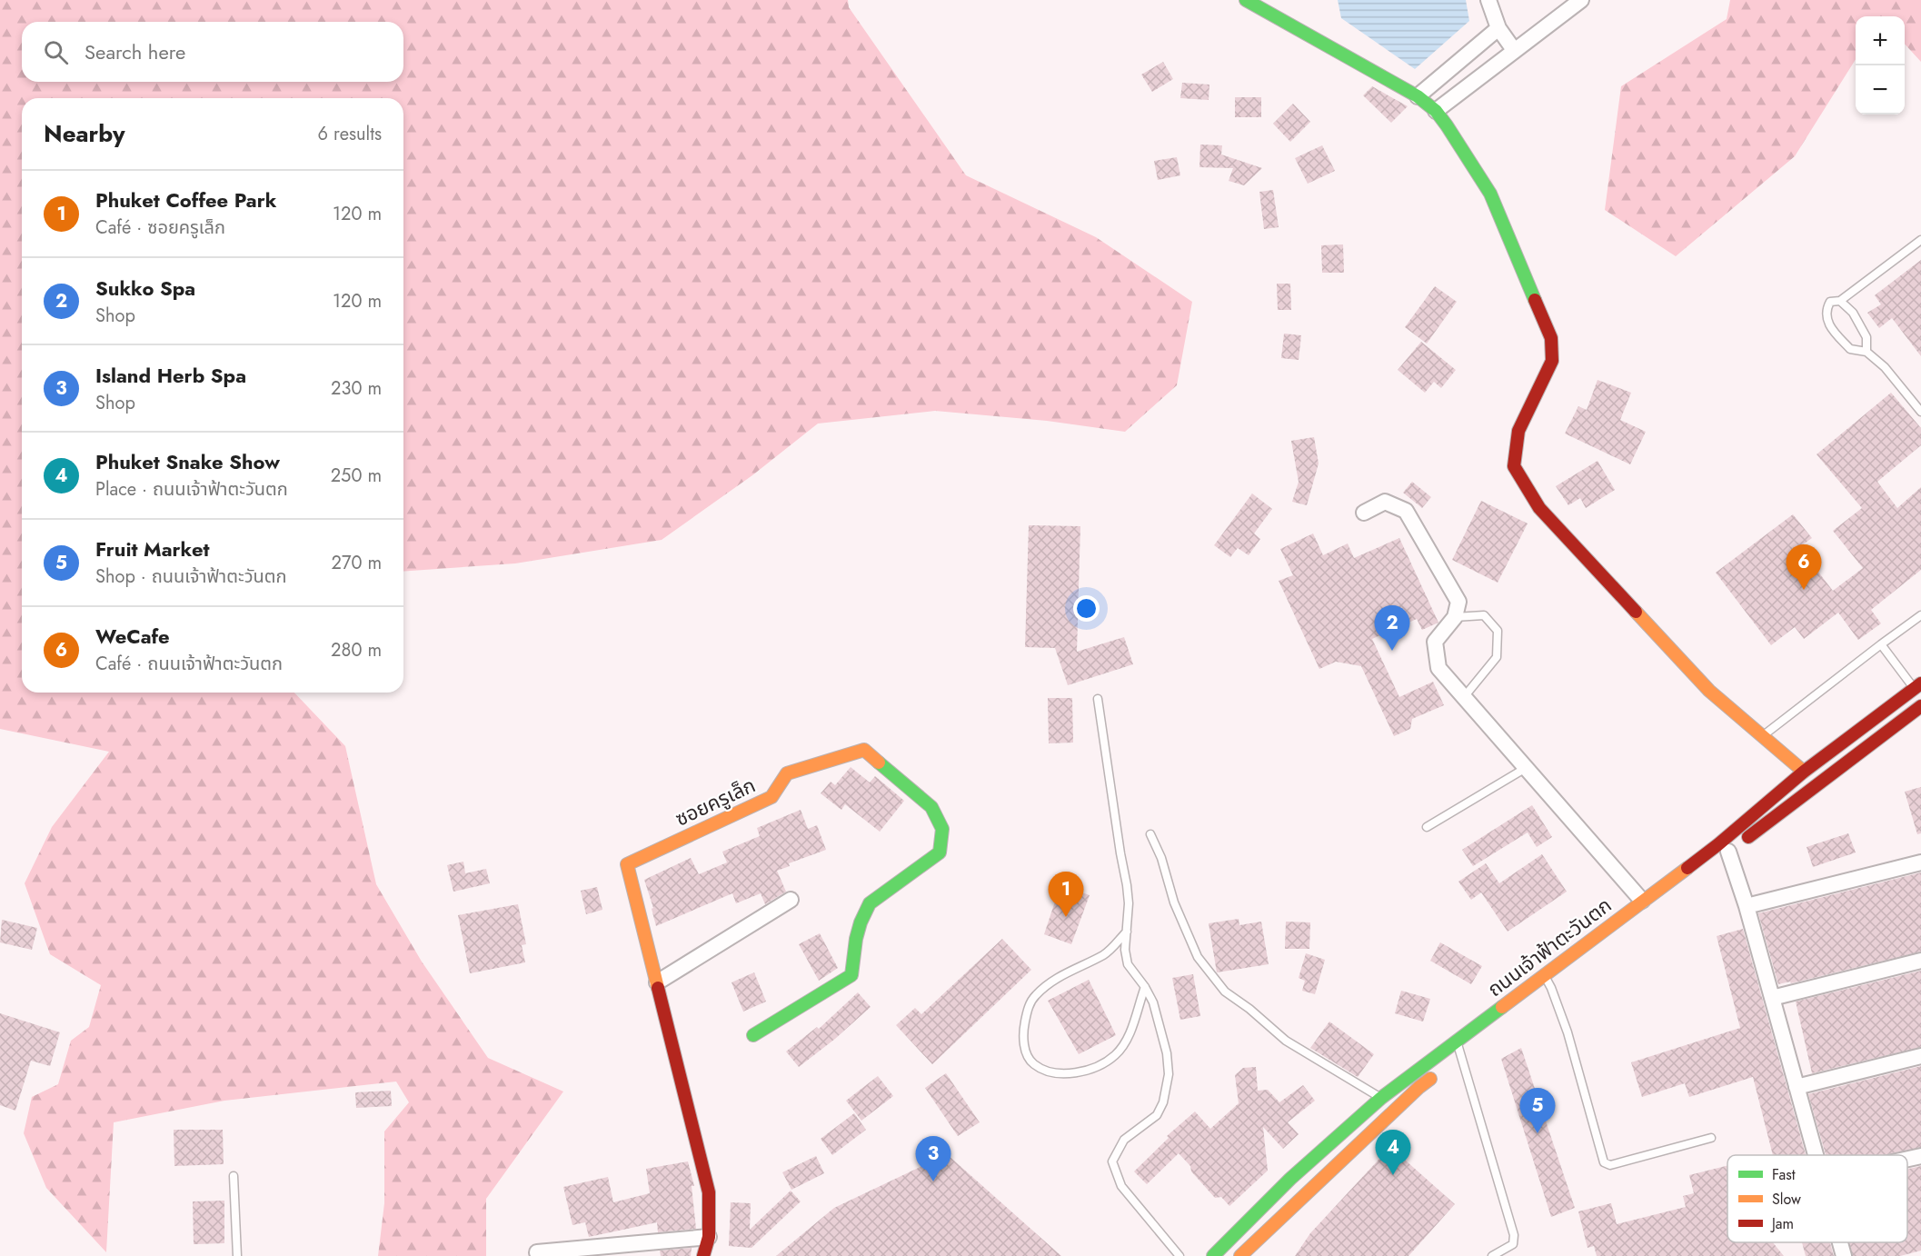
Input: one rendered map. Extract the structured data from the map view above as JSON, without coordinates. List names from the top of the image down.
{
  "streets": {
    "street": ["ซอยครูเล็ก", "ถนนเจ้าฟ้าตะวันตก"]
  },
  "legend": ["Fast", "Slow", "Jam"],
  "page": {
    "map_buttons": ["+", "−"],
    "search": "Search here",
    "heading": ["Nearby", "6 results"],
    "list": [
      {
        "mark": "1",
        "name": "Phuket Coffee Park",
        "note": "Café · ซอยครูเล็ก",
        "value": "120 m"
      },
      {
        "mark": "2",
        "name": "Sukko Spa",
        "note": "Shop",
        "value": "120 m"
      },
      {
        "mark": "3",
        "name": "Island Herb Spa",
        "note": "Shop",
        "value": "230 m"
      },
      {
        "mark": "4",
        "name": "Phuket Snake Show",
        "note": "Place · ถนนเจ้าฟ้าตะวันตก",
        "value": "250 m"
      },
      {
        "mark": "5",
        "name": "Fruit Market",
        "note": "Shop · ถนนเจ้าฟ้าตะวันตก",
        "value": "270 m"
      },
      {
        "mark": "6",
        "name": "WeCafe",
        "note": "Café · ถนนเจ้าฟ้าตะวันตก",
        "value": "280 m"
      }
    ],
    "pins": [
      "6",
      "2",
      "1",
      "5",
      "4",
      "3"
    ]
  }
}
